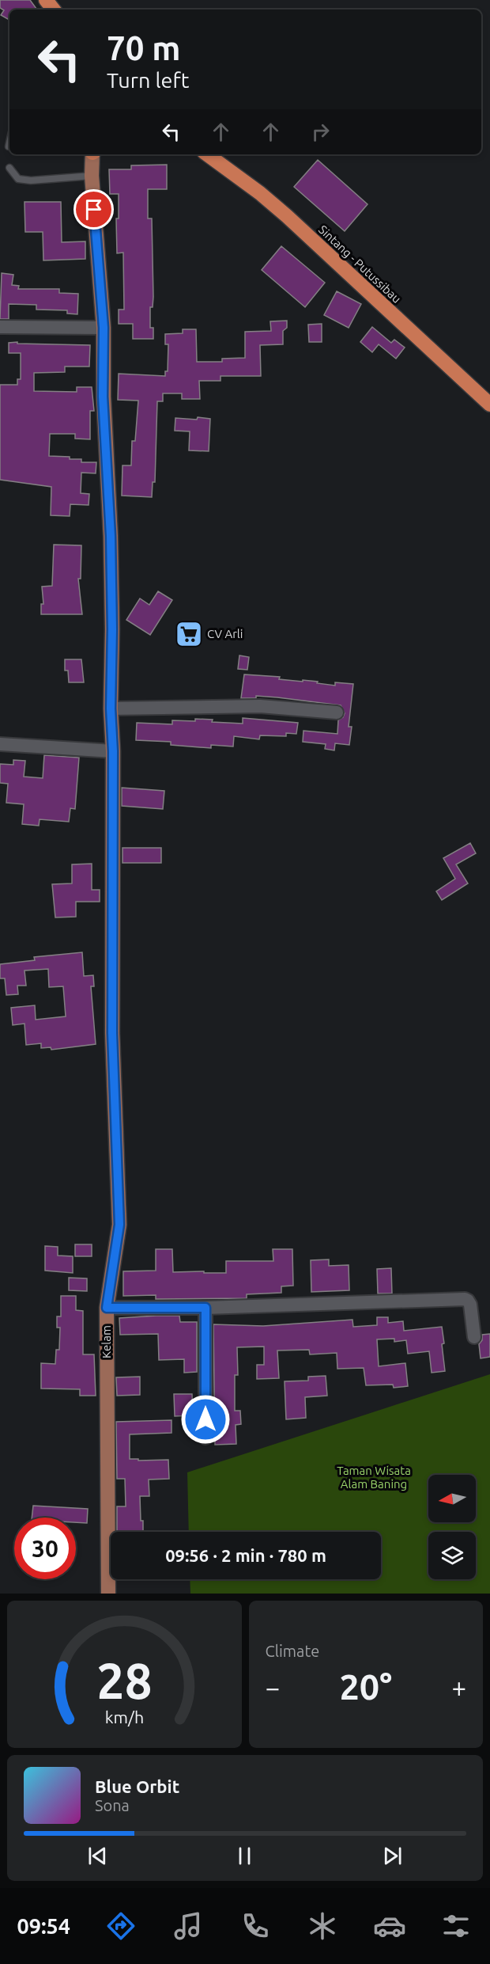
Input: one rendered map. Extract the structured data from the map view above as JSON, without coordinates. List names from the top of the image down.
{
  "streets": {
    "highway": ["Sintang - Putussibau"],
    "main road": ["Kelam"]
  },
  "parks": ["Taman Wisata Alam Baning"],
  "places": {
    "supermarket": ["CV Arli"]
  },
  "north": "left",
  "page": {
    "turn": ["70 m", "Turn left"],
    "limit": "30",
    "trip": "09:56 · 2 min · 780 m",
    "tile": "Climate",
    "heat": ["−", "20°", "+"],
    "song": ["Blue Orbit", "Sona"],
    "tabs": "09:54",
    "gauge": ["28", "km/h"]
  }
}
